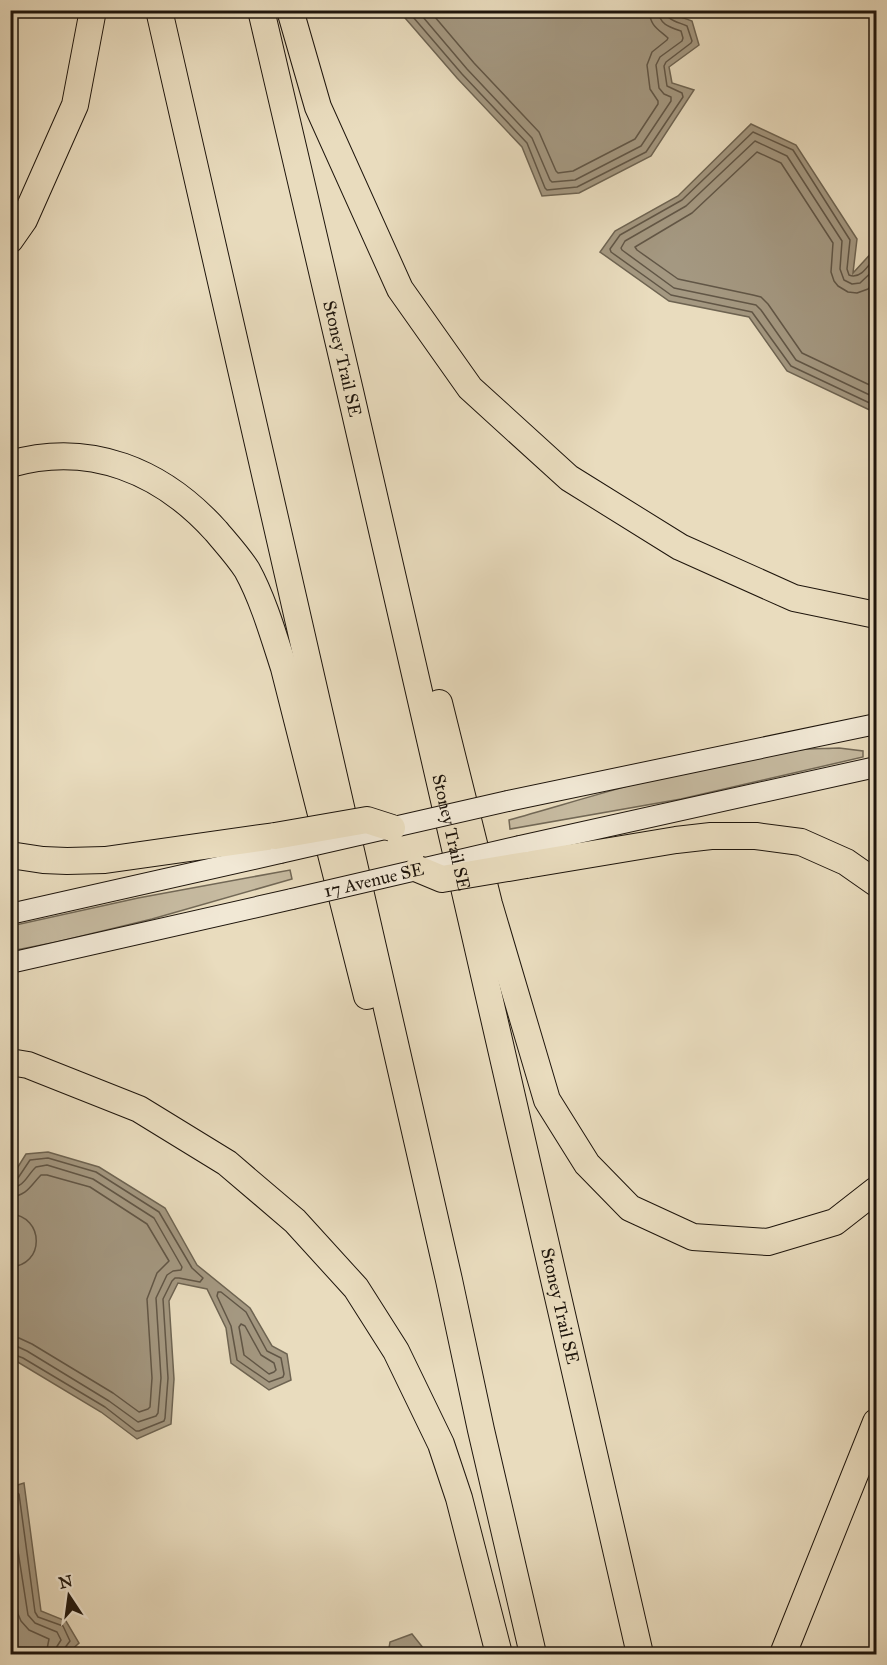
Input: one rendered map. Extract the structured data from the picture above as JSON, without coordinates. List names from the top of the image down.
{
  "streets": {
    "highway": ["Stoney Trail SE"],
    "main road": ["17 Avenue SE"]
  },
  "north": "top"
}
